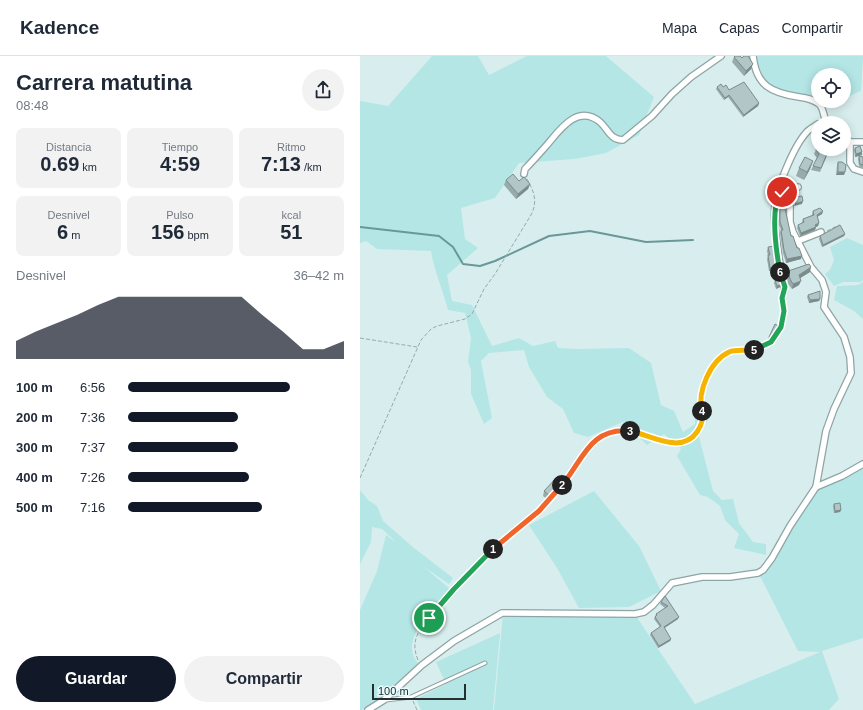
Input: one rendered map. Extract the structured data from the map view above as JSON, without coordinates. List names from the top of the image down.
{
  "scale_bar": "100 m",
  "page": {
    "header": "Kadence",
    "nav": ["Mapa", "Capas", "Compartir"],
    "heading": ["Carrera matutina", "08:48"],
    "stats": [
      ["Distancia", "0.69 km"],
      ["Tiempo", "4:59"],
      ["Ritmo", "7:13 /km"],
      ["Desnivel", "6 m"],
      ["Pulso", "156 bpm"],
      ["kcal", "51"]
    ],
    "chart": ["Desnivel", "36–42 m"],
    "pins": [
      "6",
      "5",
      "4",
      "3",
      "2",
      "1"
    ],
    "list": [
      {
        "name": "100 m",
        "note": "6:56"
      },
      {
        "name": "200 m",
        "note": "7:36"
      },
      {
        "name": "300 m",
        "note": "7:37"
      },
      {
        "name": "400 m",
        "note": "7:26"
      },
      {
        "name": "500 m",
        "note": "7:16"
      }
    ],
    "buttons": ["Guardar", "Compartir"],
    "scale": "100 m"
  }
}
